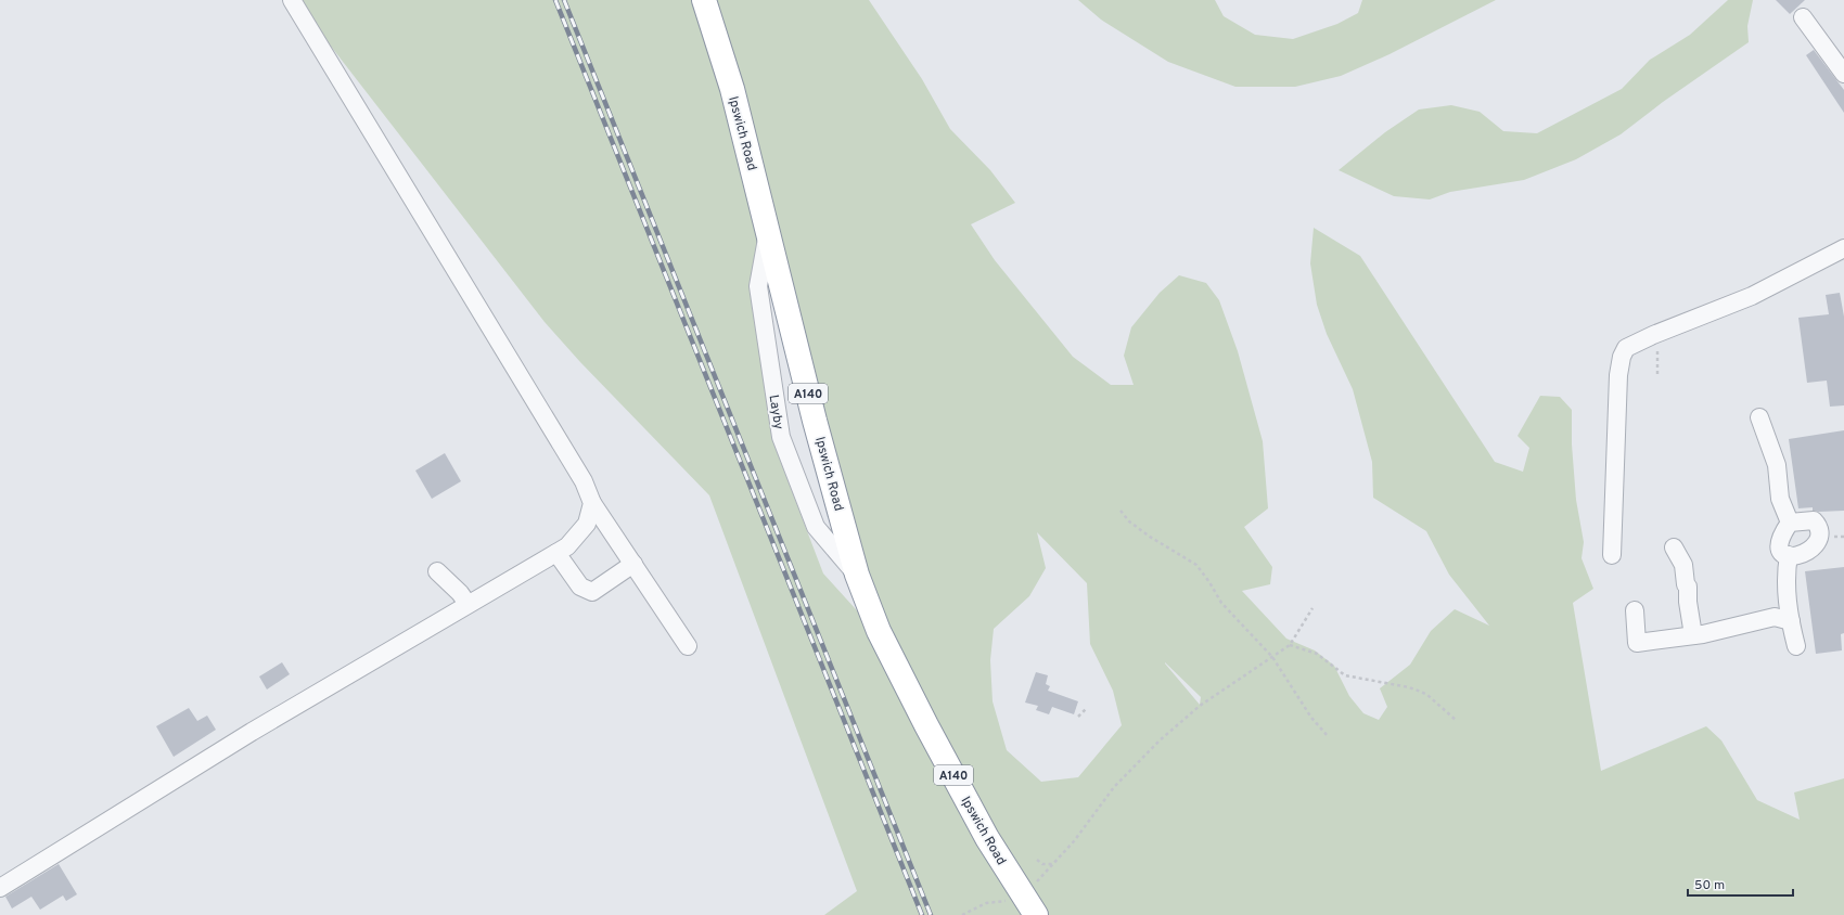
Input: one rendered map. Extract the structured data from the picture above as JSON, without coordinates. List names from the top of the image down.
{
  "streets": {
    "highway": ["Ipswich Road", "A140"],
    "lane": ["Layby"]
  },
  "crossings": [
    ["Ipswich Road", "Layby"]
  ],
  "scale_bar": "50 m"
}
